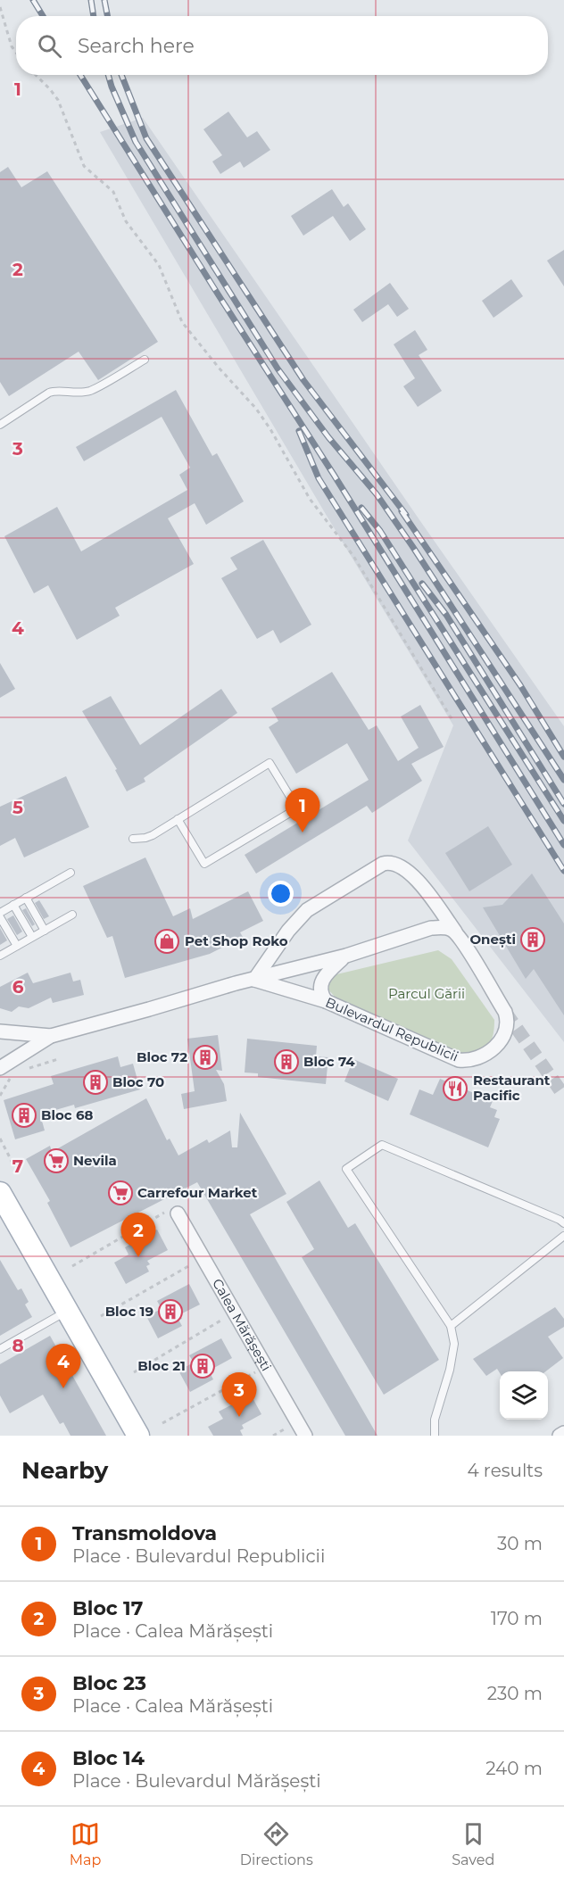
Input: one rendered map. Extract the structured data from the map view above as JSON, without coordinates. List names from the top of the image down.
{
  "streets": {
    "street": ["Bulevardul Republicii", "Calea Mărășești"]
  },
  "parks": ["Parcul Gării"],
  "places": {
    "building": [
      "Onești",
      "Bloc 72",
      "Bloc 74",
      "Bloc 70",
      "Bloc 68",
      "Bloc 19",
      "Bloc 21"
    ],
    "shop": ["Pet Shop Roko"],
    "restaurant": ["Restaurant Pacific"],
    "supermarket": ["Nevila", "Carrefour Market"]
  },
  "page": {
    "search": "Search here",
    "pins": [
      "1",
      "2",
      "4",
      "3"
    ],
    "heading": ["Nearby", "4 results"],
    "list": [
      {
        "mark": "1",
        "name": "Transmoldova",
        "note": "Place · Bulevardul Republicii",
        "value": "30 m"
      },
      {
        "mark": "2",
        "name": "Bloc 17",
        "note": "Place · Calea Mărășești",
        "value": "170 m"
      },
      {
        "mark": "3",
        "name": "Bloc 23",
        "note": "Place · Calea Mărășești",
        "value": "230 m"
      },
      {
        "mark": "4",
        "name": "Bloc 14",
        "note": "Place · Bulevardul Mărășești",
        "value": "240 m"
      }
    ],
    "nav": ["Map", "Directions", "Saved"]
  },
  "grid": {
    "rows": [
      "1",
      "2",
      "3",
      "4",
      "5",
      "6",
      "7",
      "8"
    ]
  }
}
